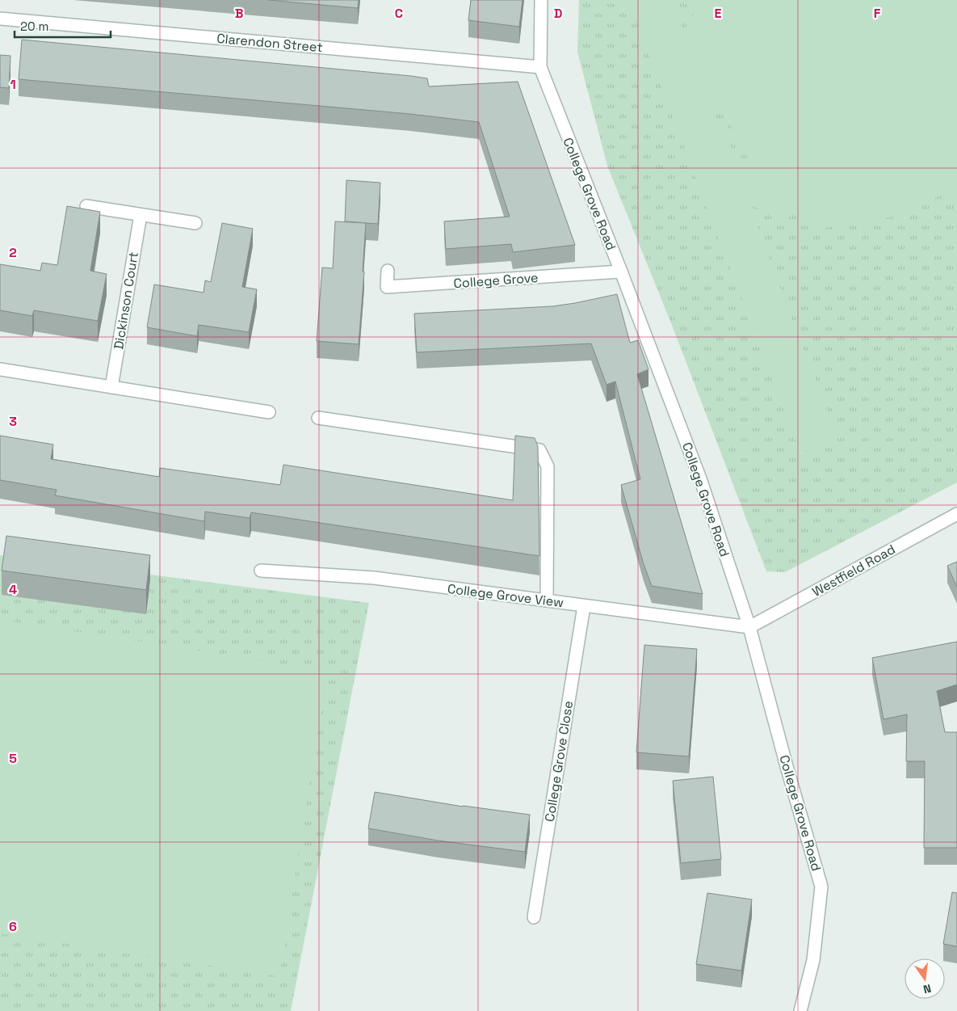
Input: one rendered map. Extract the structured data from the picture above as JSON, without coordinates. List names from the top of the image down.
{
  "streets": {
    "street": [
      "Clarendon Street",
      "College Grove Road",
      "College Grove",
      "Dickinson Court",
      "Westfield Road",
      "College Grove View",
      "College Grove Close"
    ]
  },
  "crossings": [
    ["Clarendon Street", "College Grove Road"],
    ["College Grove Road", "College Grove"],
    ["College Grove Road", "Westfield Road"],
    ["College Grove Road", "College Grove View"],
    ["Westfield Road", "College Grove View"],
    ["College Grove View", "College Grove Close"]
  ],
  "scale_bar": "20 m",
  "north": "bottom",
  "grid": {
    "columns": [
      "B",
      "C",
      "D",
      "E",
      "F"
    ],
    "rows": [
      "1",
      "2",
      "3",
      "4",
      "5",
      "6"
    ]
  }
}
